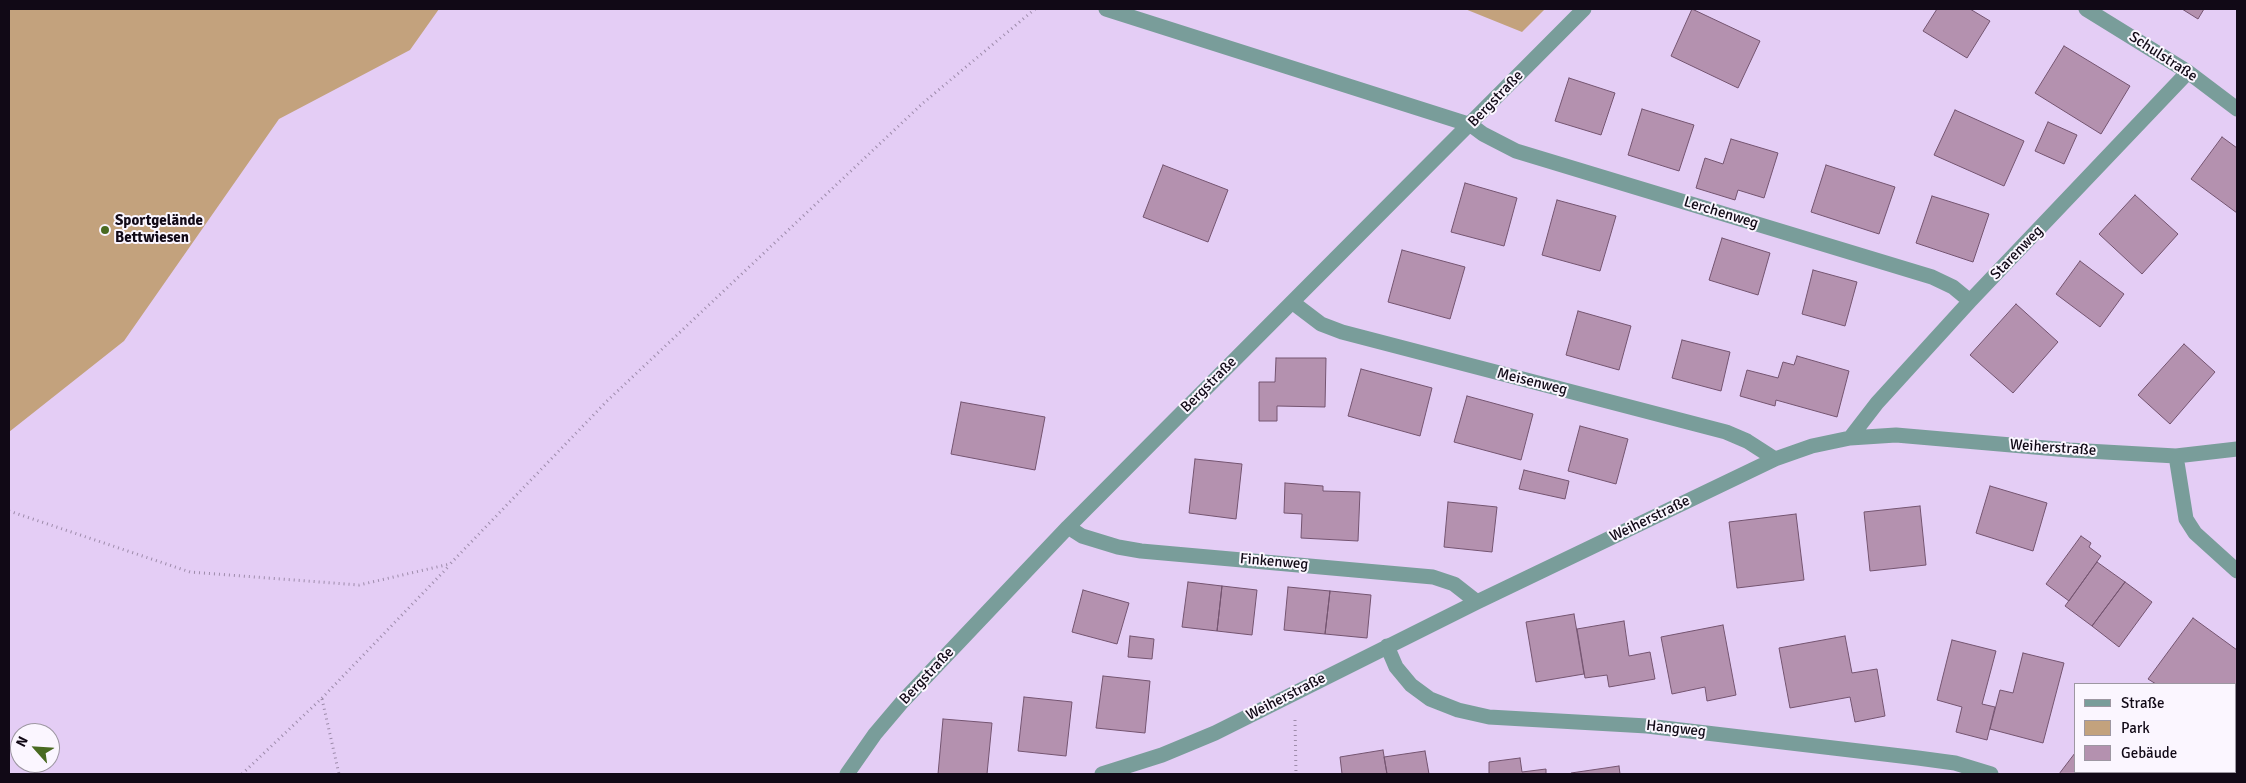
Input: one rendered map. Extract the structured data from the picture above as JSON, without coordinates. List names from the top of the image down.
{
  "streets": {
    "street": [
      "Schulstraße",
      "Bergstraße",
      "Lerchenweg",
      "Starenweg",
      "Meisenweg",
      "Weiherstraße",
      "Finkenweg",
      "Hangweg"
    ]
  },
  "crossings": [
    ["Schulstraße", "Starenweg"],
    ["Bergstraße", "Lerchenweg"],
    ["Bergstraße", "Meisenweg"],
    ["Bergstraße", "Finkenweg"],
    ["Lerchenweg", "Starenweg"],
    ["Starenweg", "Weiherstraße"],
    ["Meisenweg", "Weiherstraße"],
    ["Weiherstraße", "Finkenweg"],
    ["Weiherstraße", "Hangweg"]
  ],
  "places": ["Sportgelände Bettwiesen"],
  "legend": ["Straße", "Park", "Gebäude"],
  "north": "top left"
}
